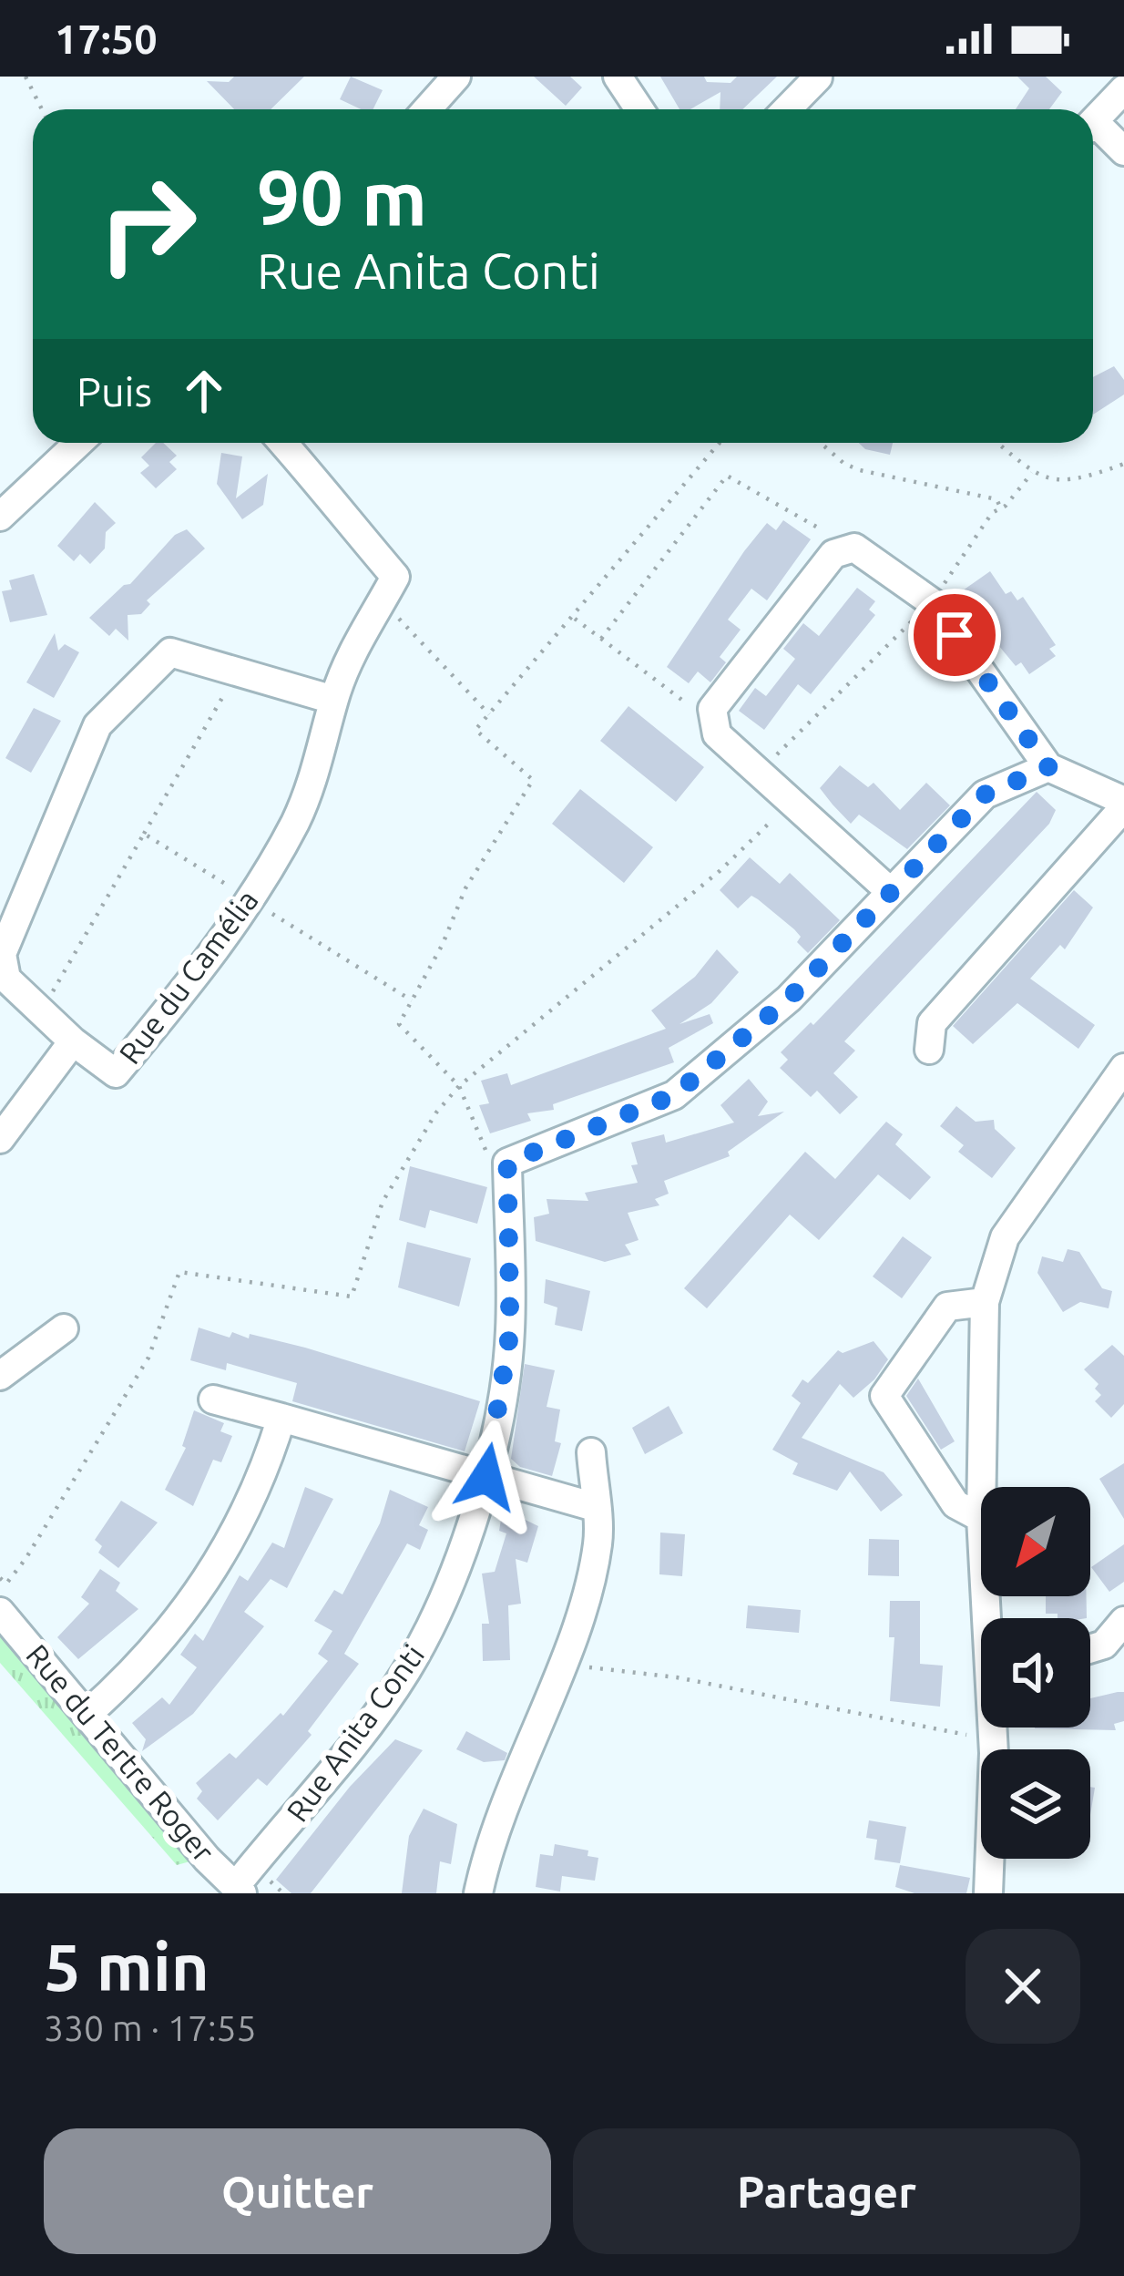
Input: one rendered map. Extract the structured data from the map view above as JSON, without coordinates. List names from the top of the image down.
{
  "streets": {
    "street": ["Rue du Camélia", "Rue Anita Conti", "Rue du Tertre Roger"]
  },
  "crossings": [
    ["Rue Anita Conti", "Rue du Tertre Roger"]
  ],
  "north": "bottom left",
  "page": {
    "status": "17:50",
    "turn": ["90 m", "Rue Anita Conti"],
    "then": "Puis",
    "heading": ["5 min", "330 m · 17:55"],
    "buttons": ["Quitter", "Partager"]
  }
}
